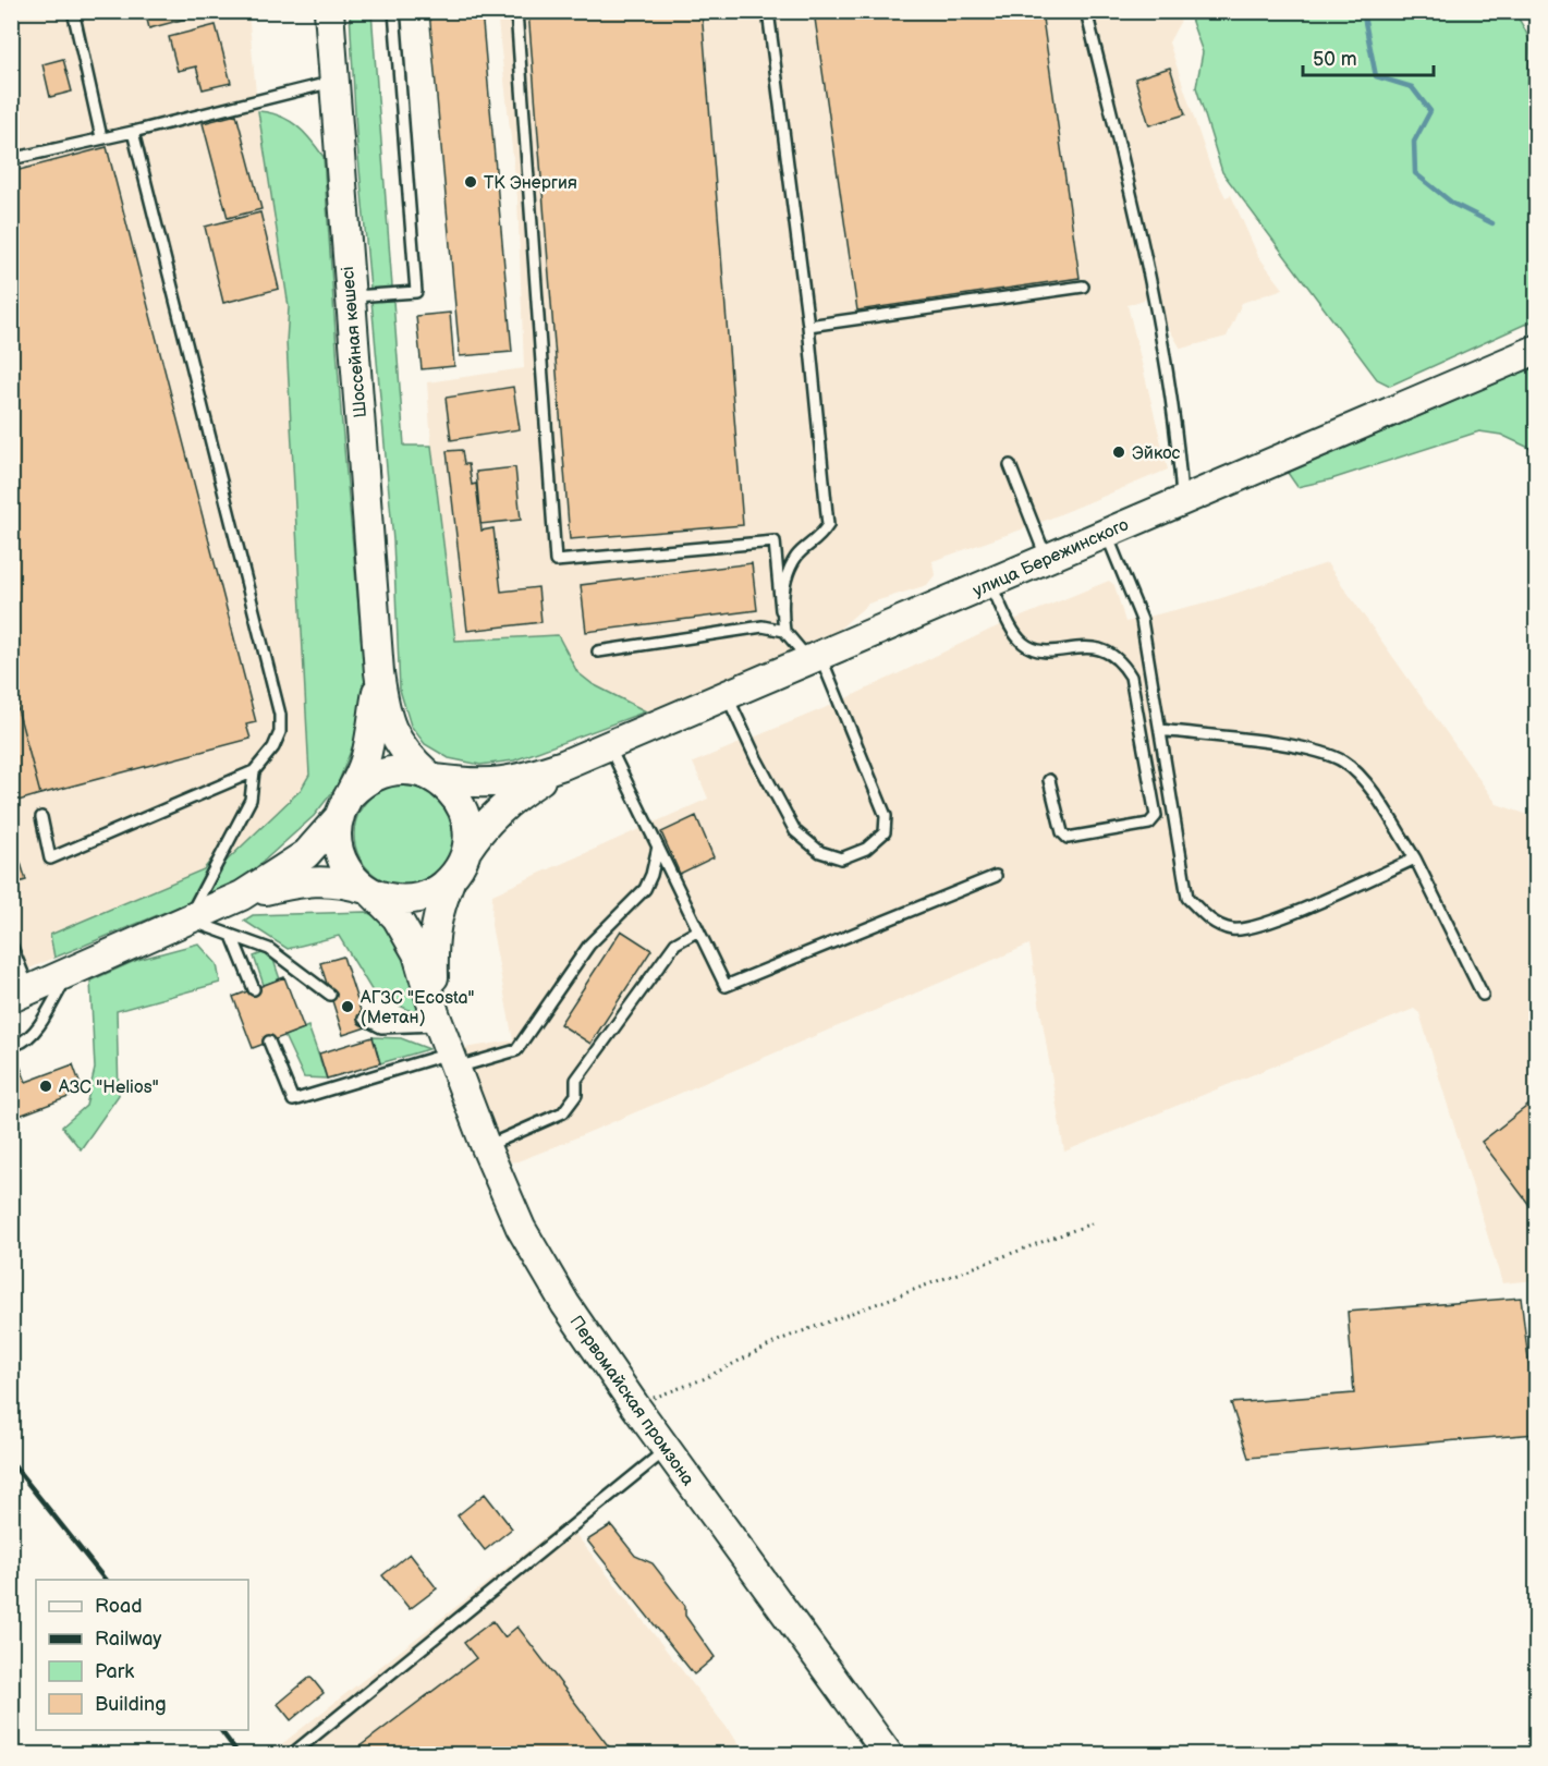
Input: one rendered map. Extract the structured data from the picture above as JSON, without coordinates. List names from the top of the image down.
{
  "streets": {
    "main road": ["Шоссейная көшесі", "улица Бережинского", "Первомайская промзона"]
  },
  "places": [
    "ТК Энергия",
    "Эйкос",
    "АГЗС \"Ecosta\" (Метан)",
    "АЗС \"Helios\""
  ],
  "legend": [
    "Road",
    "Railway",
    "Park",
    "Building"
  ],
  "scale_bar": "50 m"
}
